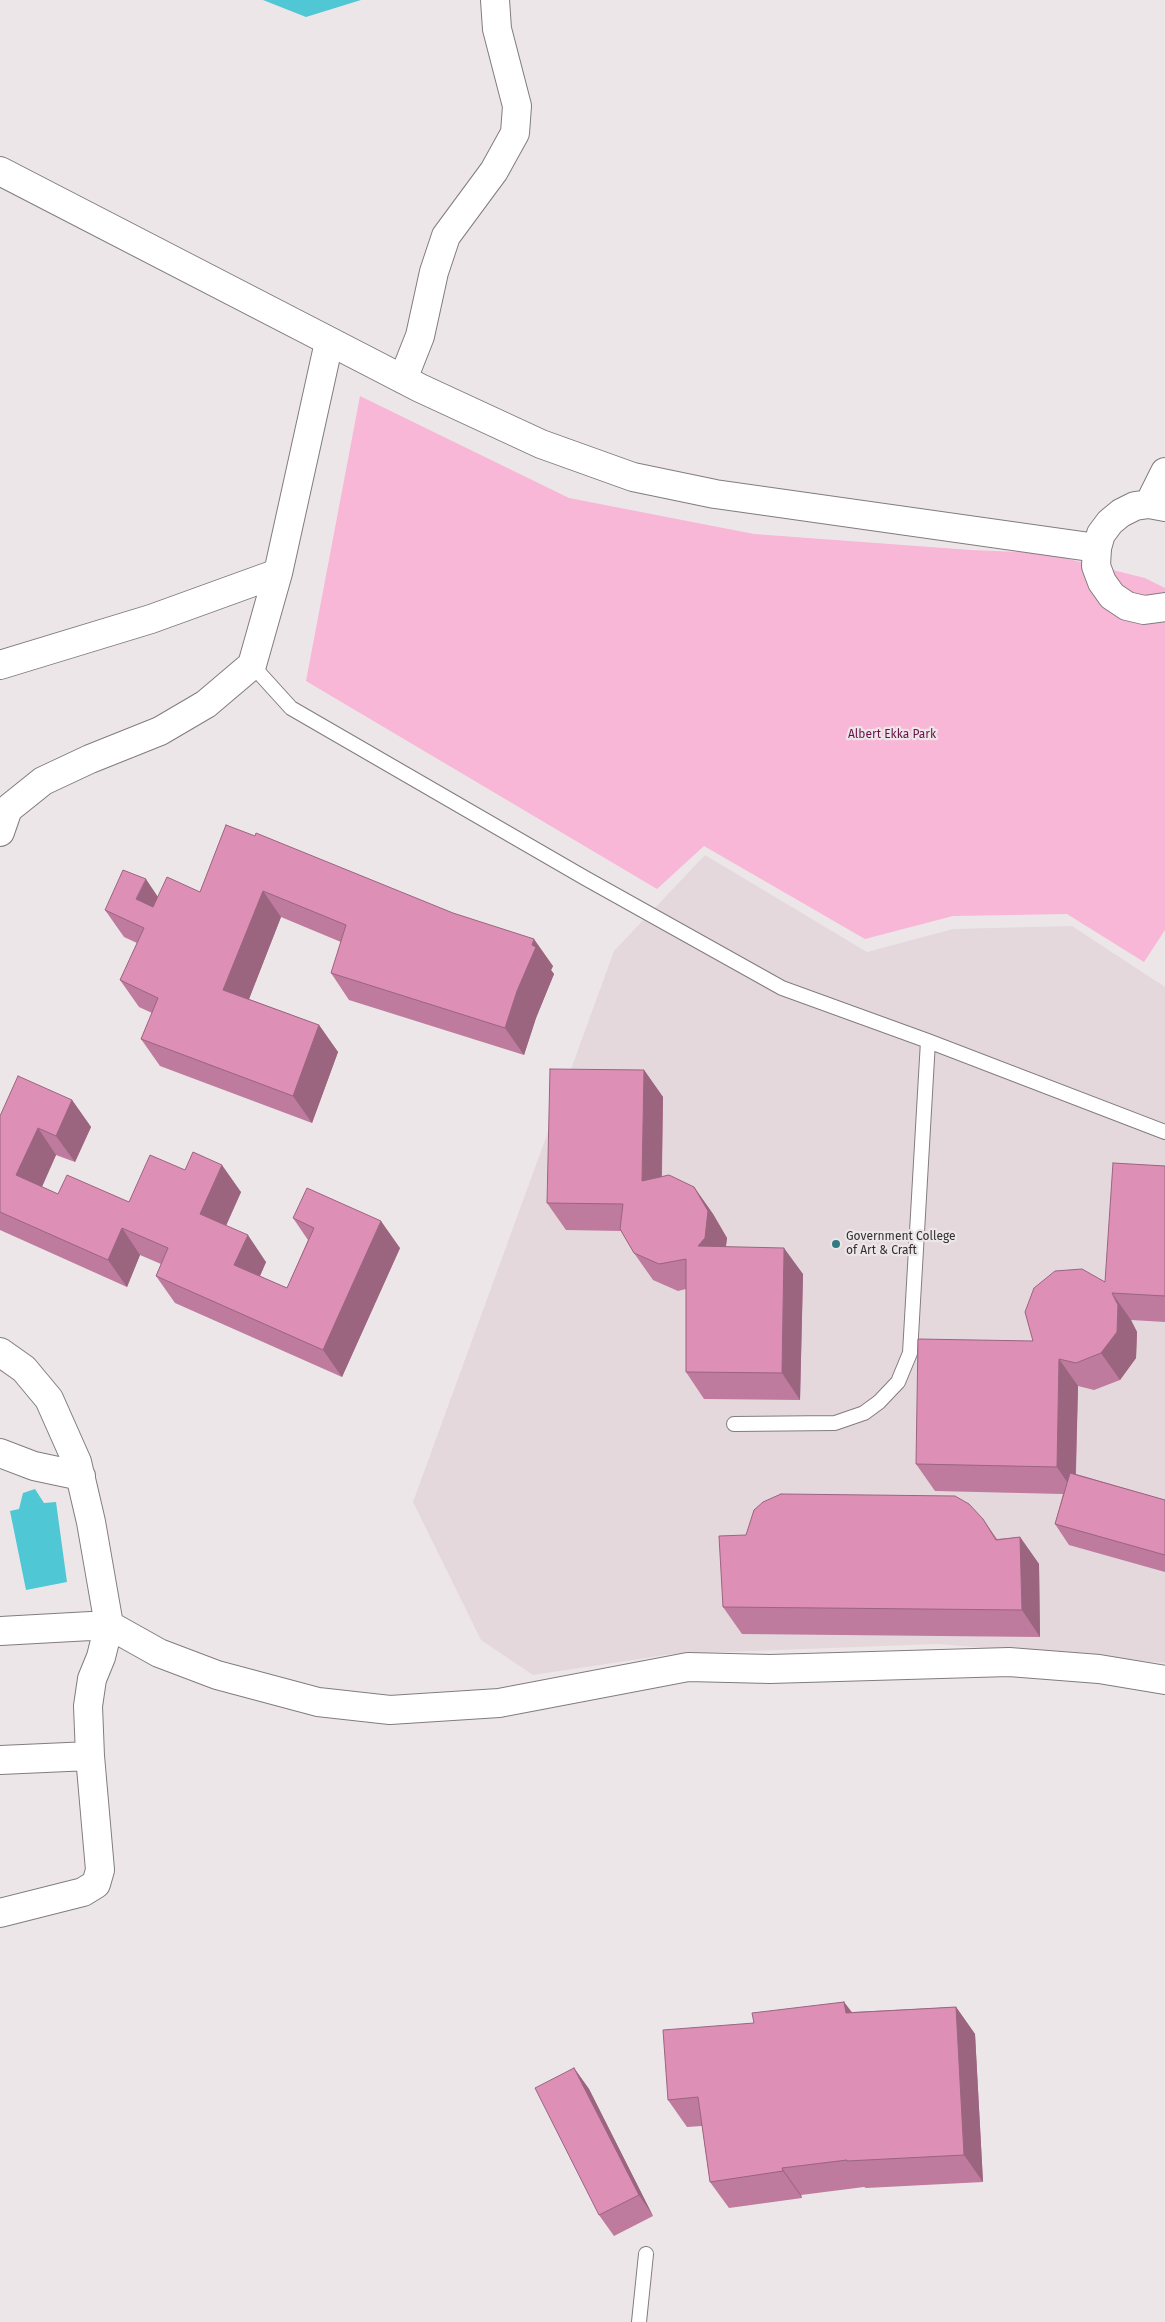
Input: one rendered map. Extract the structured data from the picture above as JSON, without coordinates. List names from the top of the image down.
{
  "parks": ["Albert Ekka Park"],
  "places": ["Government College of Art & Craft"]
}
